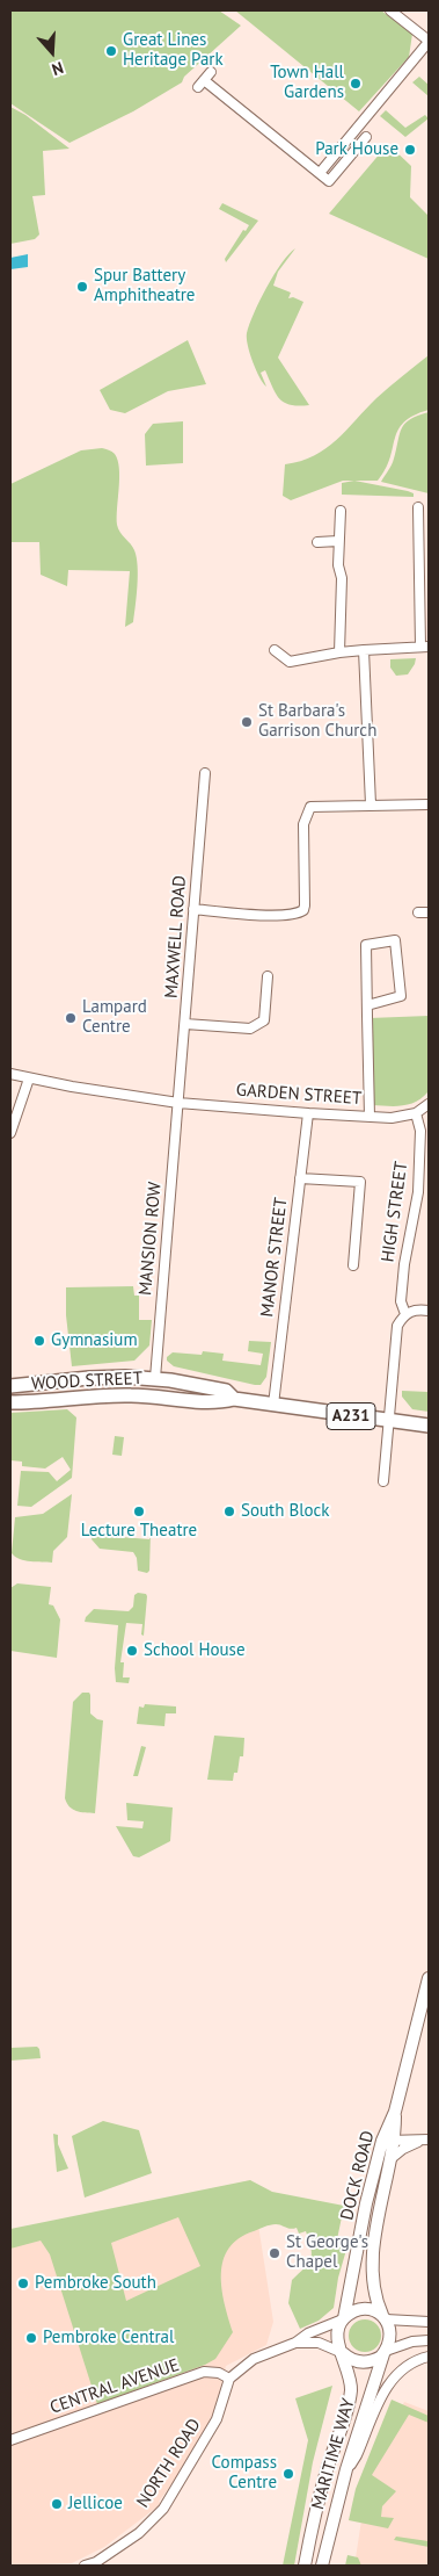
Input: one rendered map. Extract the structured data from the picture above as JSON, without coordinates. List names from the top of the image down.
{
  "streets": {
    "main road": ["WOOD STREET", "A231"],
    "street": [
      "MAXWELL ROAD",
      "GARDEN STREET",
      "HIGH STREET",
      "MANSION ROW",
      "MANOR STREET",
      "DOCK ROAD",
      "CENTRAL AVENUE",
      "MARITIME WAY",
      "NORTH ROAD"
    ]
  },
  "crossings": [
    ["MAXWELL ROAD", "GARDEN STREET"],
    ["MAXWELL ROAD", "MANSION ROW"],
    ["GARDEN STREET", "HIGH STREET"],
    ["GARDEN STREET", "MANSION ROW"],
    ["GARDEN STREET", "MANOR STREET"],
    ["MANSION ROW", "WOOD STREET"],
    ["MANOR STREET", "WOOD STREET"],
    ["DOCK ROAD", "MARITIME WAY"],
    ["CENTRAL AVENUE", "NORTH ROAD"]
  ],
  "places": [
    "Great Lines Heritage Park",
    "Town Hall Gardens",
    "Park House",
    "Spur Battery Amphitheatre",
    "St Barbara's Garrison Church",
    "Lampard Centre",
    "Gymnasium",
    "Lecture Theatre",
    "South Block",
    "School House",
    "St George's Chapel",
    "Pembroke South",
    "Pembroke Central",
    "Compass Centre",
    "Jellicoe"
  ],
  "north": "bottom"
}
